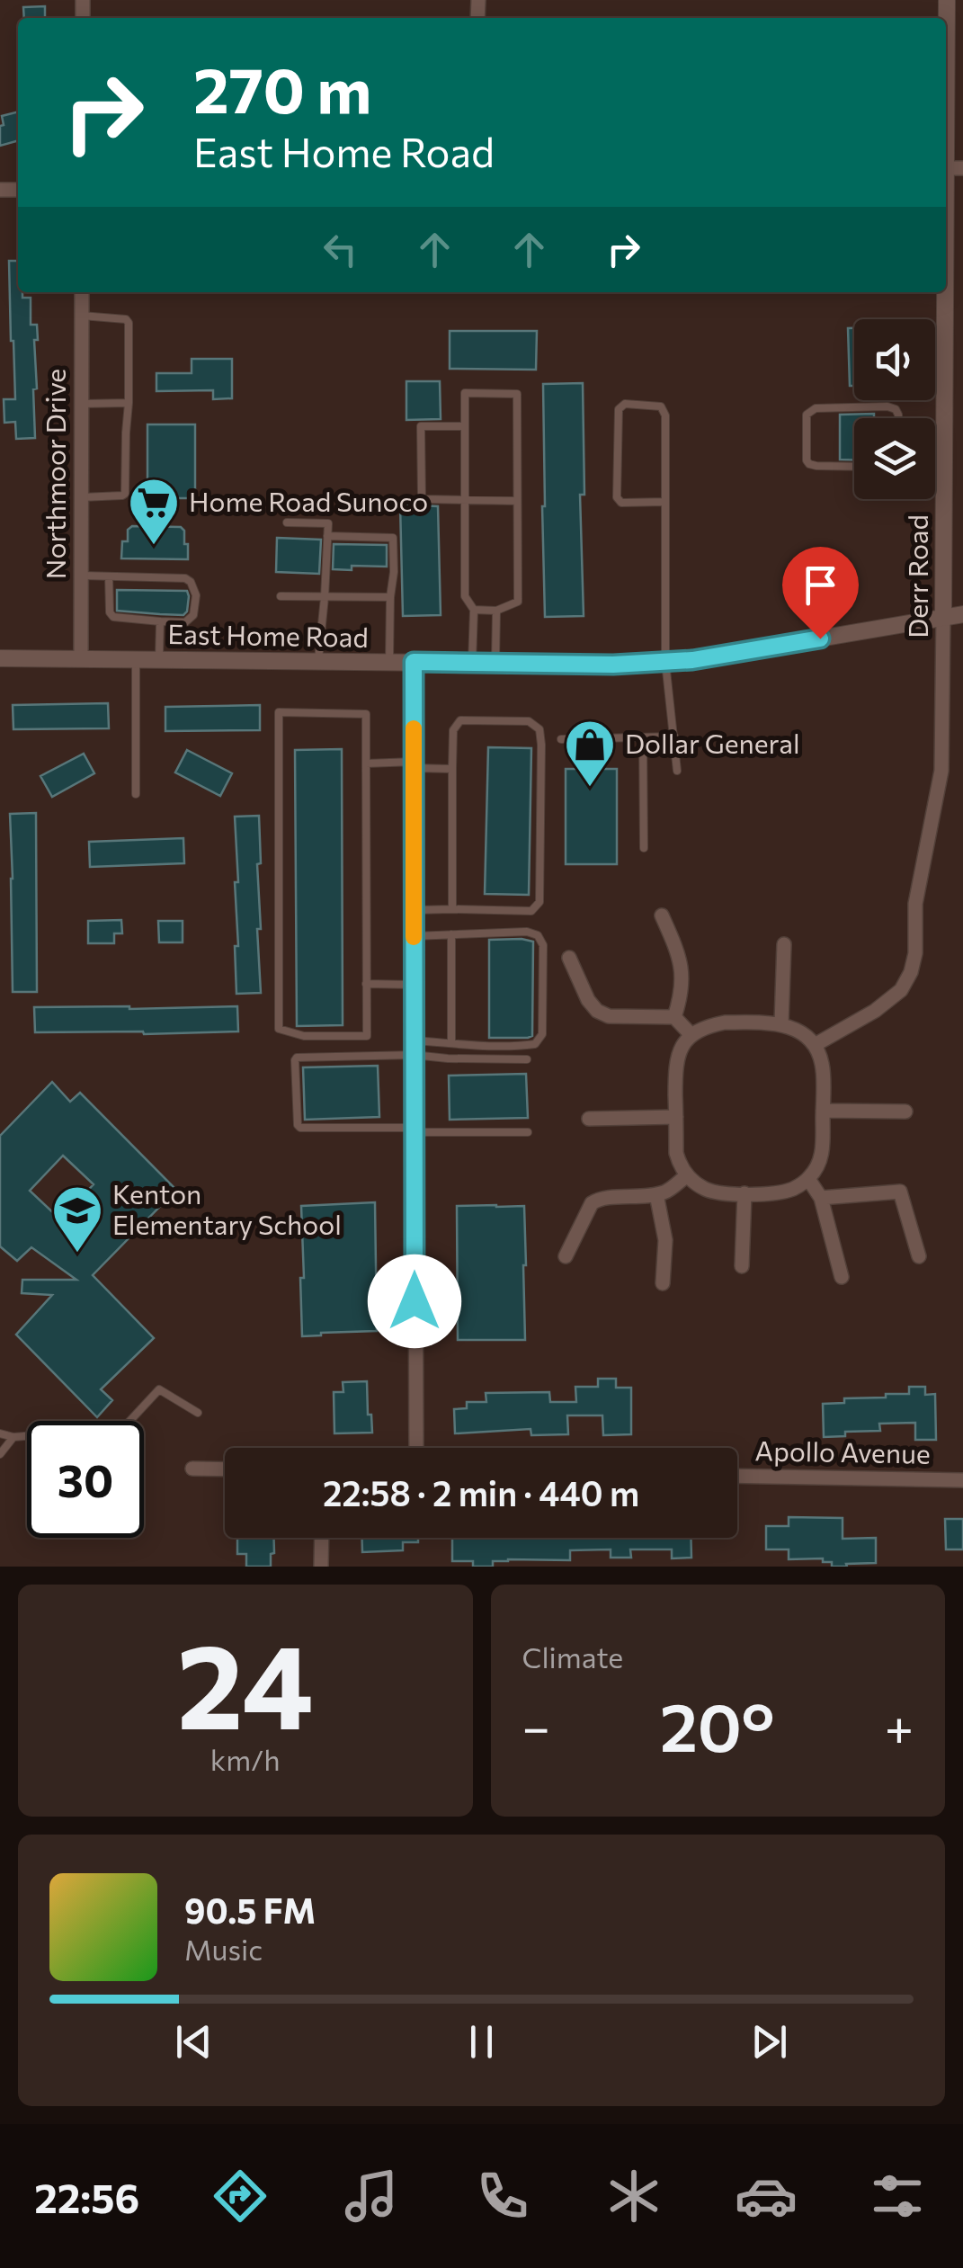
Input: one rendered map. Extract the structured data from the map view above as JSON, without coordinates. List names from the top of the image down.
{
  "streets": {
    "street": [
      "Northmoor Drive",
      "Derr Road",
      "East Home Road",
      "Apollo Avenue"
    ]
  },
  "crossings": [
    ["Northmoor Drive", "East Home Road"],
    ["Derr Road", "East Home Road"]
  ],
  "places": {
    "supermarket": ["Home Road Sunoco"],
    "shop": ["Dollar General"],
    "school or university": ["Kenton Elementary School"]
  },
  "page": {
    "turn": ["270 m", "East Home Road"],
    "limit": "30",
    "trip": "22:58 · 2 min · 440 m",
    "tile": [
      ["24", "km/h"],
      "Climate"
    ],
    "heat": ["−", "20°", "+"],
    "song": ["90.5 FM", "Music"],
    "tabs": "22:56"
  }
}
